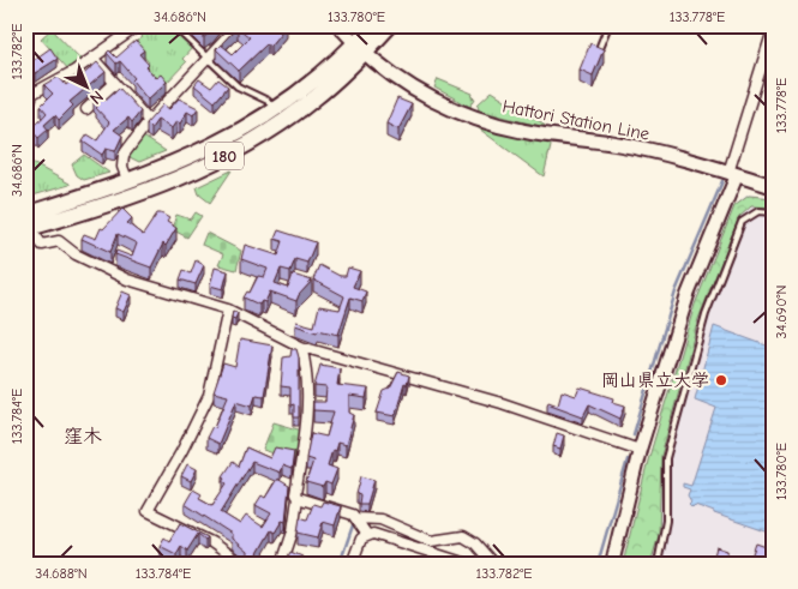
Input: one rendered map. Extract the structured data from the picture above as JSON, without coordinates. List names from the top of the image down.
{
  "streets": {
    "highway": ["180"],
    "main road": ["Hattori Station Line"]
  },
  "crossings": [
    ["Hattori Station Line", "180"]
  ],
  "districts": ["窪木"],
  "places": ["岡山県立大学"],
  "north": "bottom right",
  "coordinates": [
    "34.686°N",
    "133.780°E",
    "133.778°E",
    "133.782°E",
    "34.690°N",
    "133.784°E",
    "34.688°N"
  ]
}
